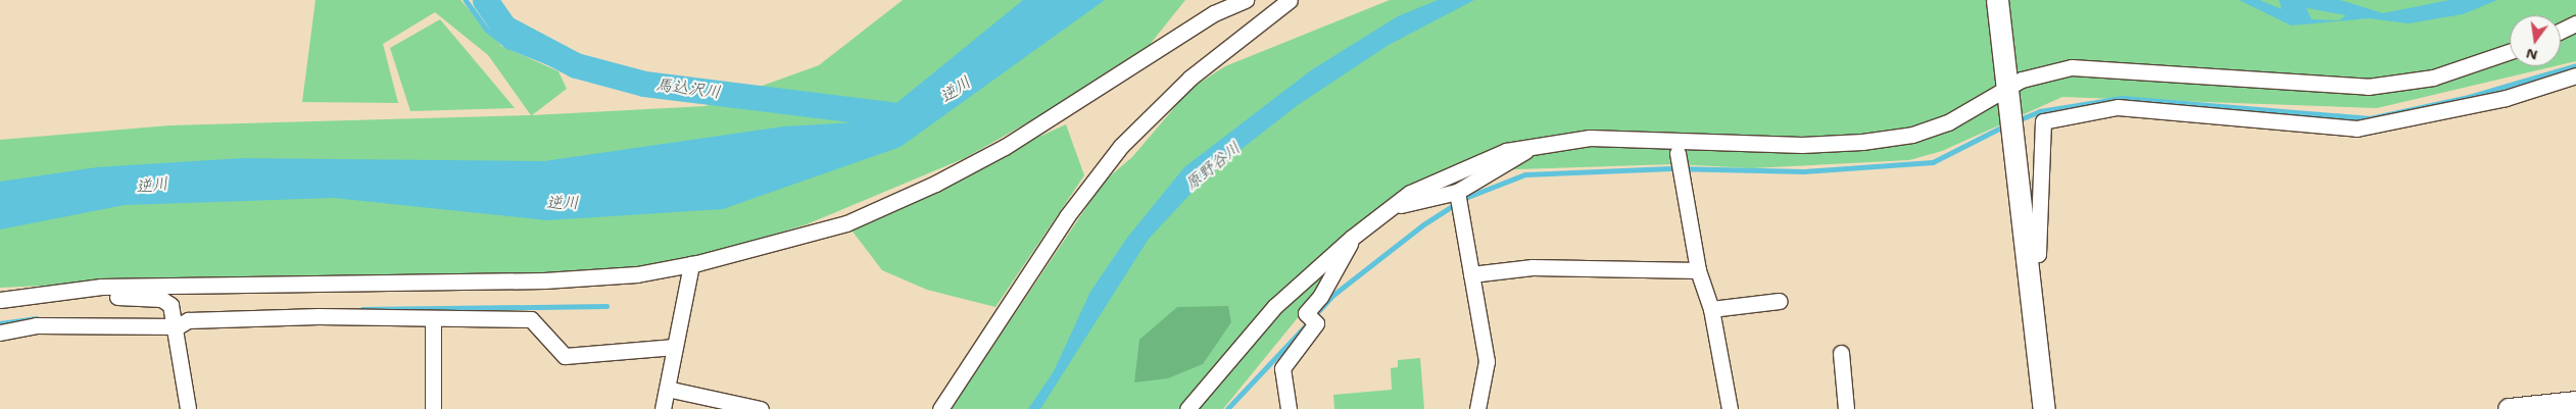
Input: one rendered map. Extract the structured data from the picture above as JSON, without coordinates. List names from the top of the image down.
{
  "water": ["馬込沢川", "逆川", "原野谷川"],
  "north": "bottom"
}
